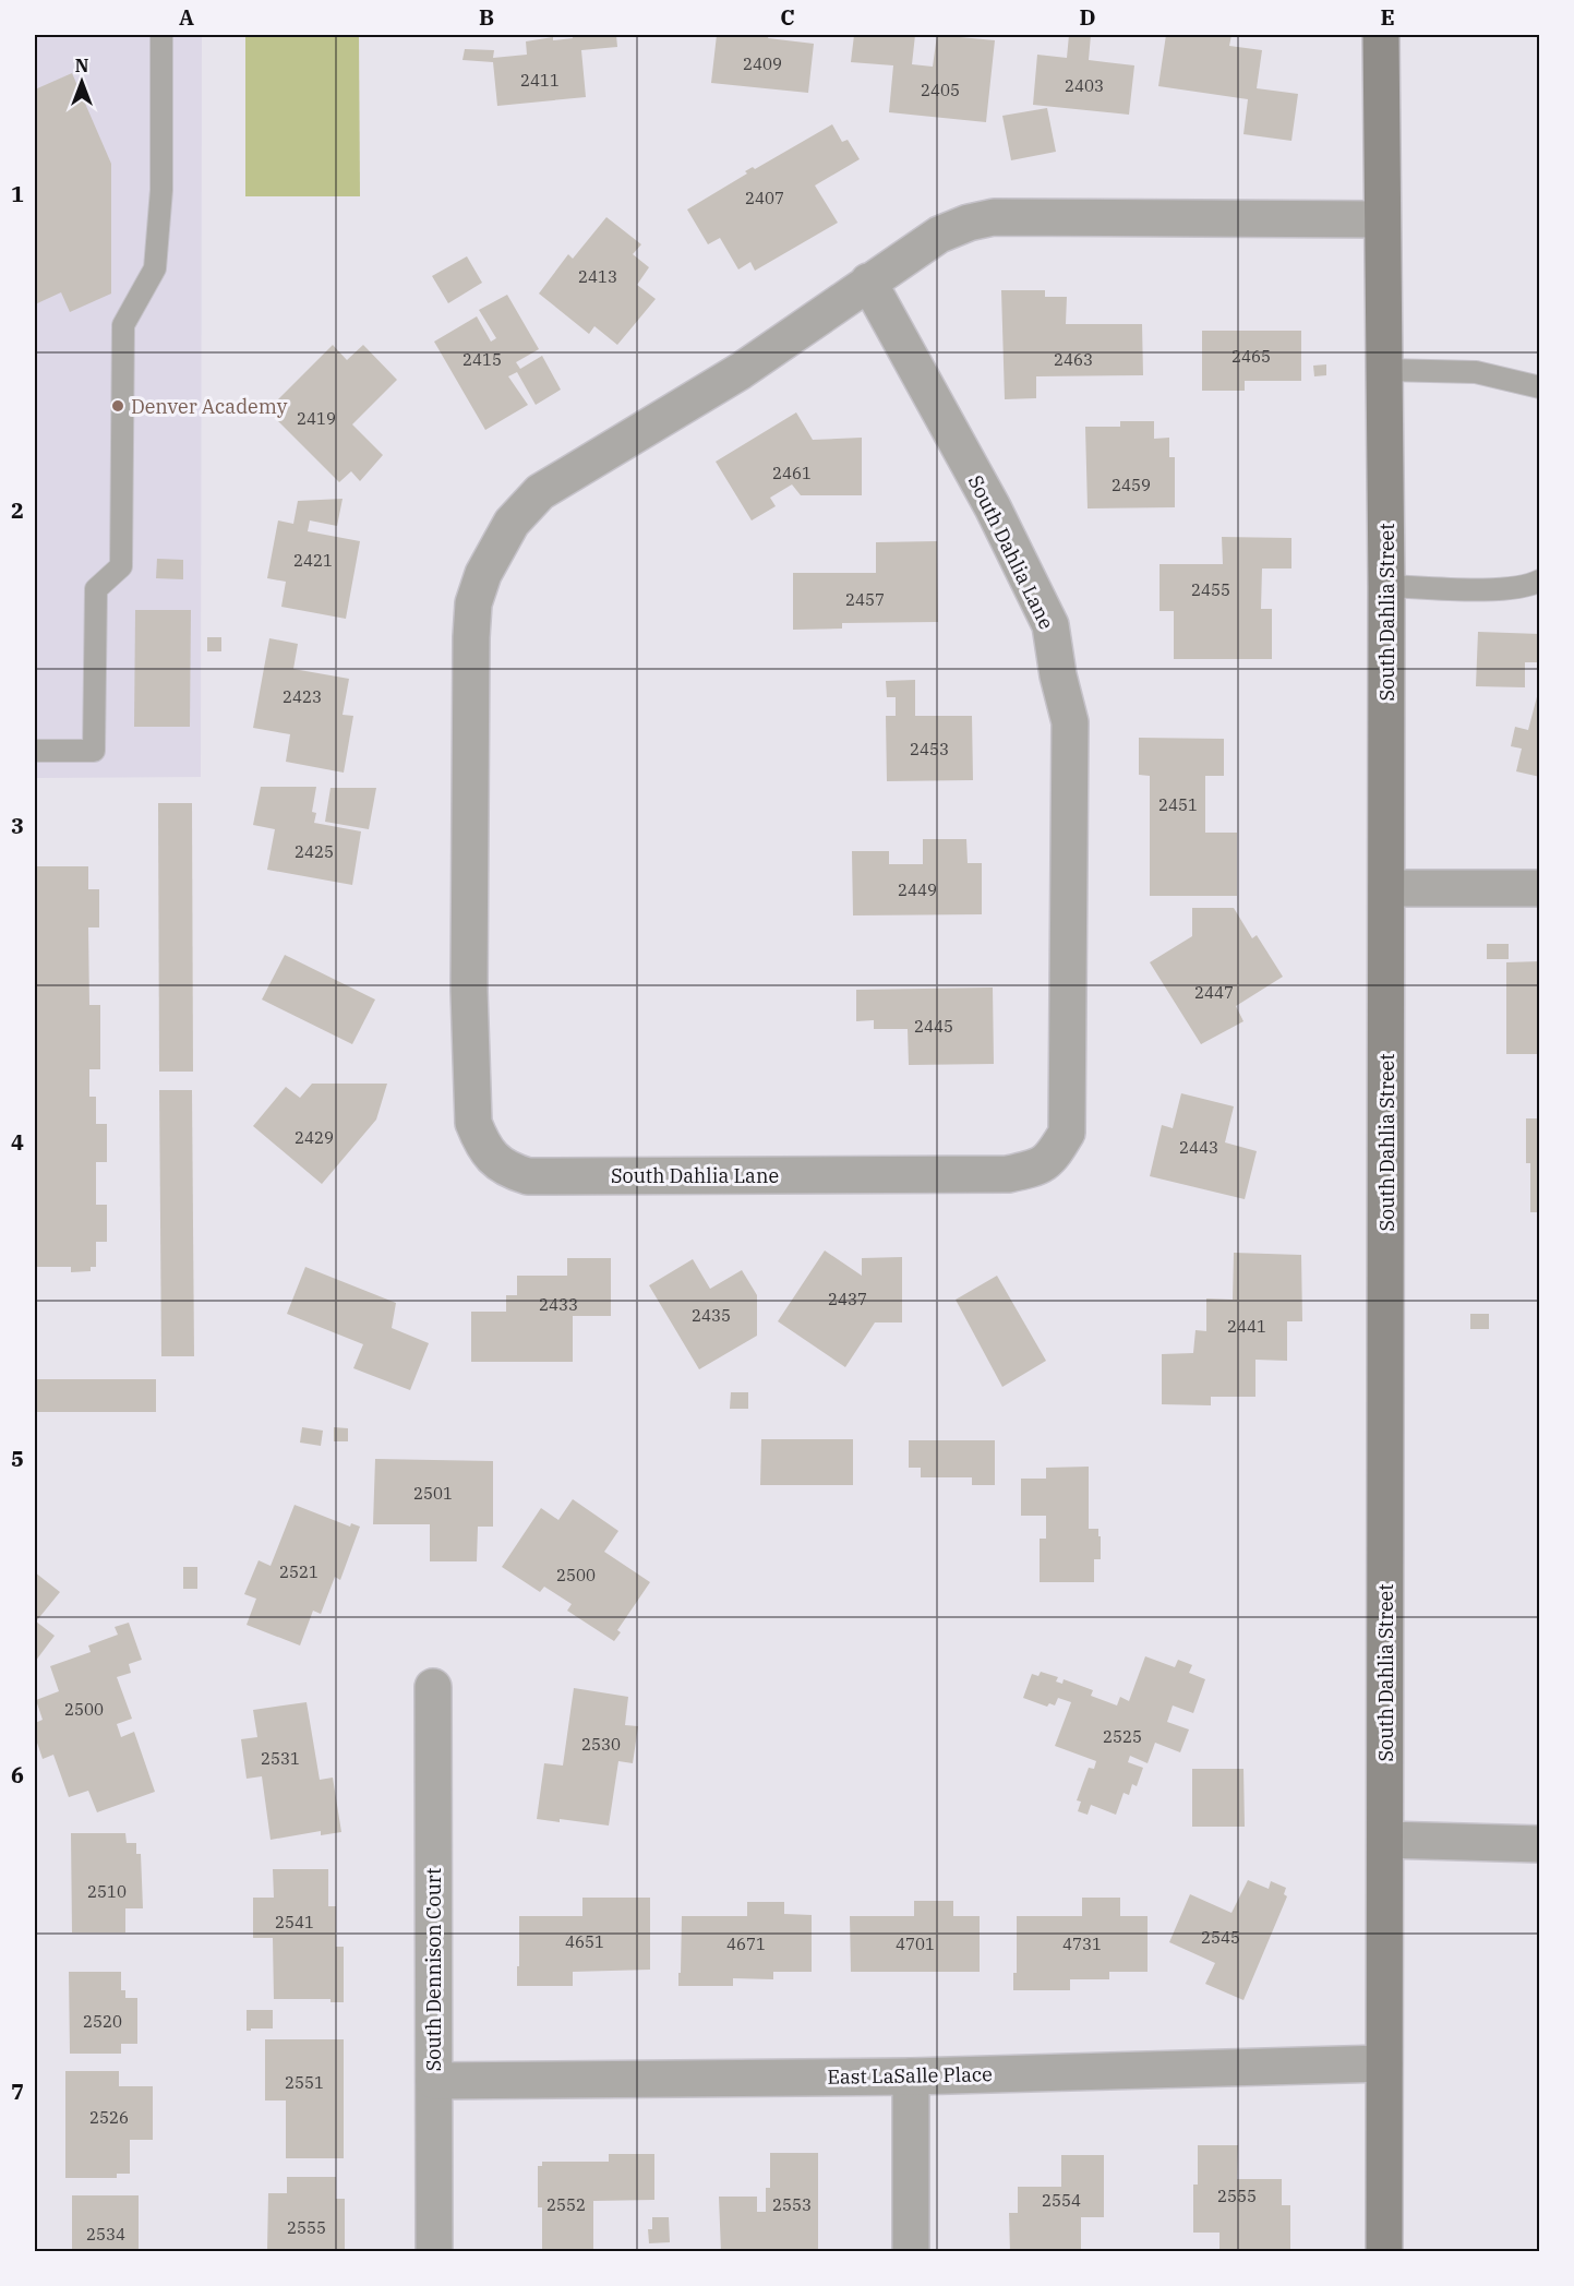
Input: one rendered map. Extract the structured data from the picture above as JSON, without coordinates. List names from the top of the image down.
{
  "streets": {
    "street": [
      "South Dahlia Lane",
      "South Dahlia Street",
      "South Dennison Court",
      "East LaSalle Place"
    ]
  },
  "crossings": [
    ["South Dahlia Lane", "South Dahlia Street"],
    ["South Dahlia Street", "East LaSalle Place"],
    ["South Dennison Court", "East LaSalle Place"]
  ],
  "places": ["Denver Academy"],
  "house_numbers": [
    "2409",
    "2411",
    "2403",
    "2405",
    "2407",
    "2413",
    "2465",
    "2415",
    "2463",
    "2419",
    "2461",
    "2459",
    "2421",
    "2455",
    "2457",
    "2423",
    "2453",
    "2451",
    "2425",
    "2449",
    "2447",
    "2445",
    "2429",
    "2443",
    "2437",
    "2433",
    "2435",
    "2441",
    "2501",
    "2521",
    "2500",
    "2500",
    "2525",
    "2530",
    "2531",
    "2510",
    "2541",
    "2545",
    "4651",
    "4671",
    "4701",
    "4731",
    "2520",
    "2551",
    "2526",
    "2555",
    "2554",
    "2552",
    "2553",
    "2555",
    "2534"
  ],
  "north": "top",
  "grid": {
    "columns": [
      "A",
      "B",
      "C",
      "D",
      "E"
    ],
    "rows": [
      "1",
      "2",
      "3",
      "4",
      "5",
      "6",
      "7"
    ]
  }
}
